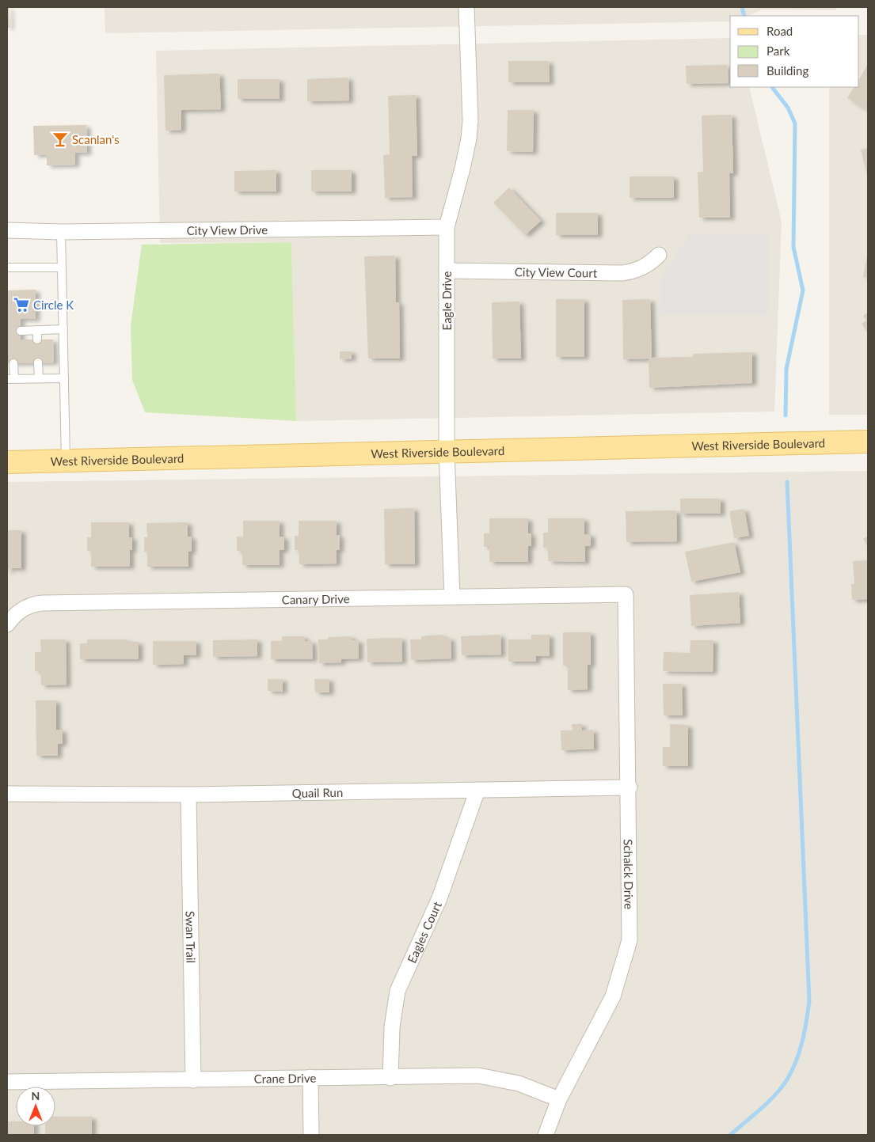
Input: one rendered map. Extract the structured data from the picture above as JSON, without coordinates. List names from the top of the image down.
{
  "streets": {
    "main road": ["West Riverside Boulevard"],
    "street": [
      "City View Drive",
      "City View Court",
      "Eagle Drive",
      "Canary Drive",
      "Quail Run",
      "Schalck Drive",
      "Eagles Court",
      "Swan Trail",
      "Crane Drive"
    ]
  },
  "crossings": [
    ["City View Drive", "Eagle Drive"],
    ["City View Court", "Eagle Drive"],
    ["Eagle Drive", "West Riverside Boulevard"],
    ["Eagle Drive", "Canary Drive"],
    ["Canary Drive", "Schalck Drive"],
    ["Quail Run", "Schalck Drive"],
    ["Quail Run", "Eagles Court"],
    ["Quail Run", "Swan Trail"],
    ["Schalck Drive", "Crane Drive"],
    ["Eagles Court", "Crane Drive"],
    ["Swan Trail", "Crane Drive"]
  ],
  "places": {
    "bar": ["Scanlan's"],
    "supermarket": ["Circle K"]
  },
  "legend": ["Road", "Park", "Building"],
  "north": "top"
}
